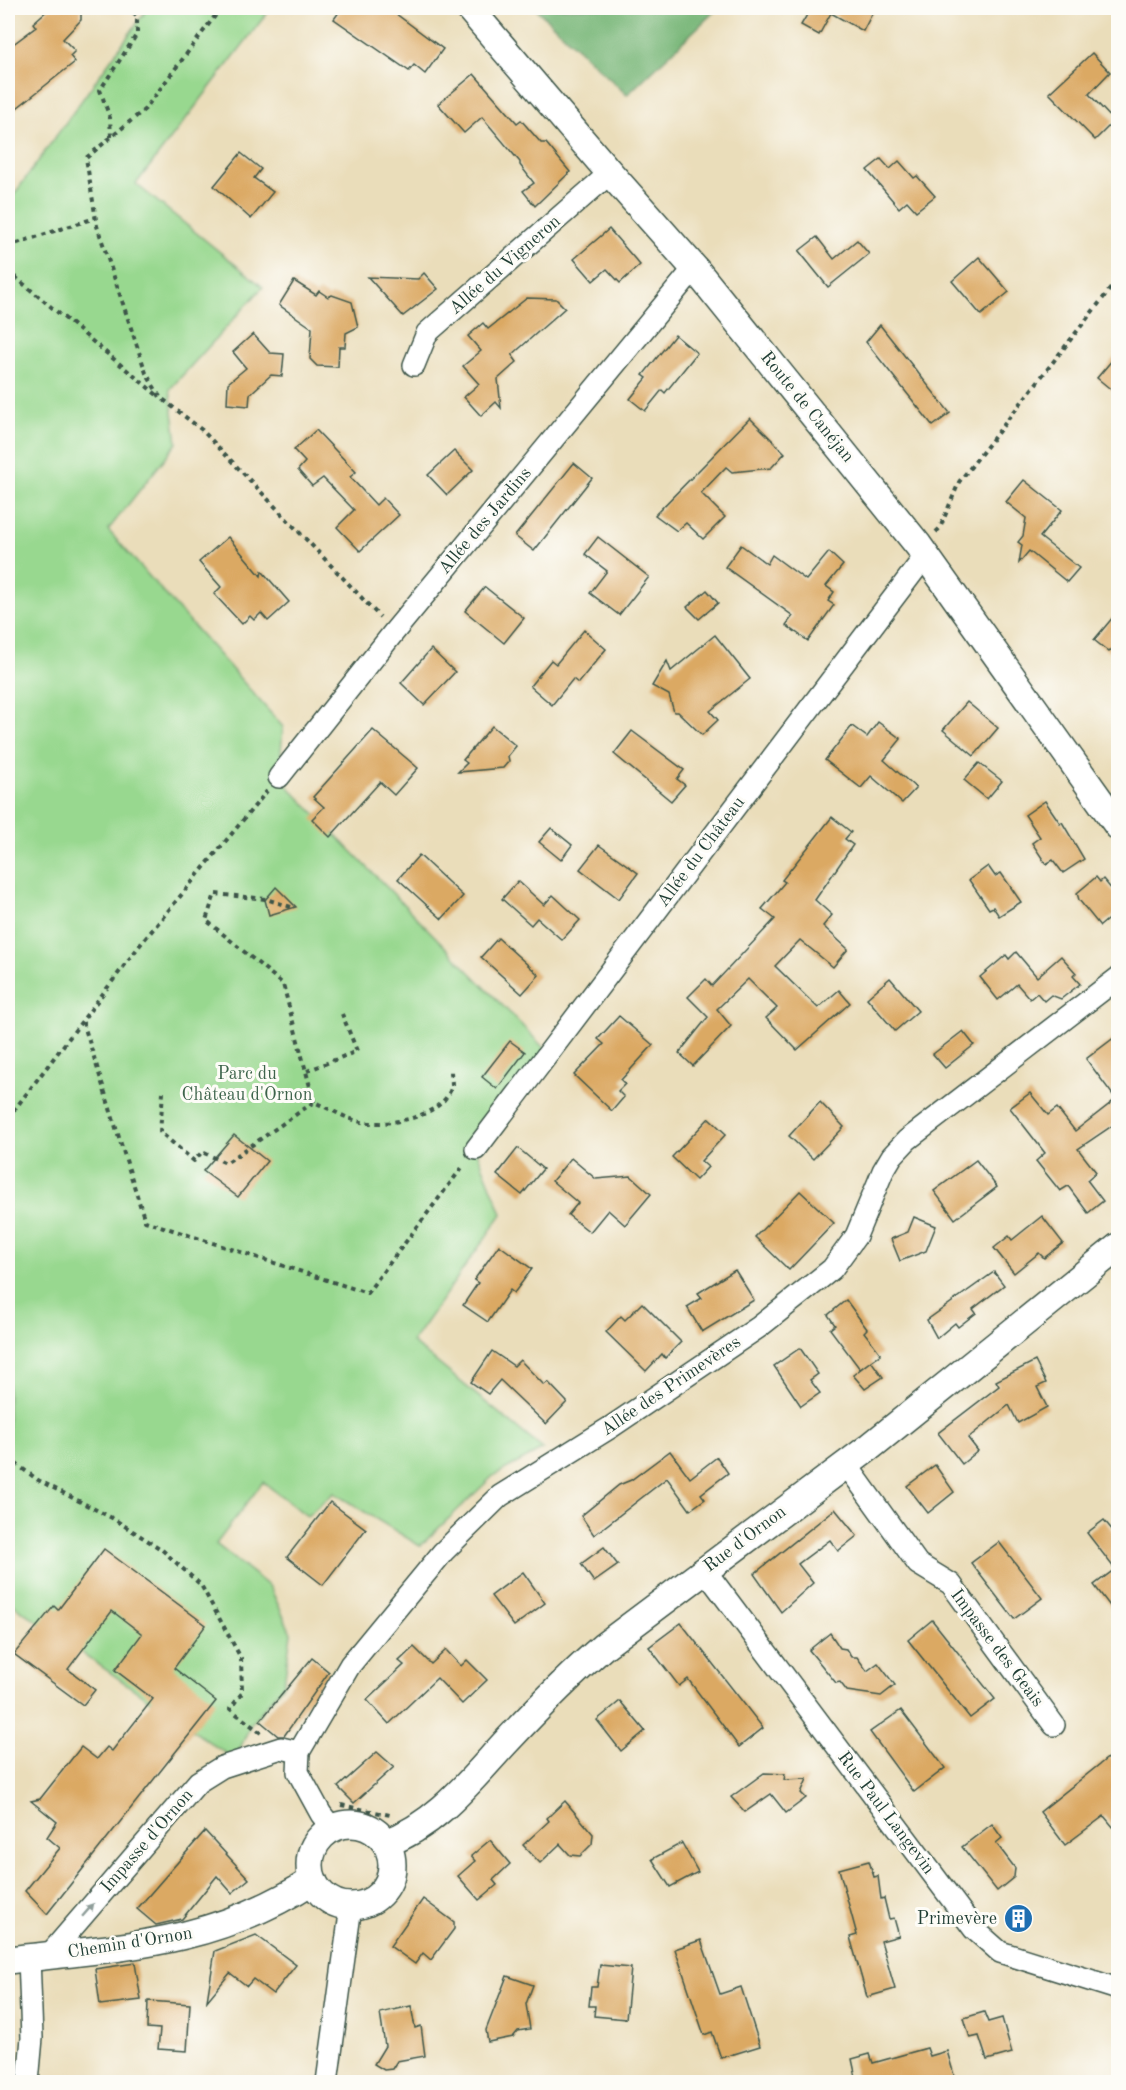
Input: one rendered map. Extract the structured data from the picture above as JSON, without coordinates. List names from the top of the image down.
{
  "streets": {
    "street": [
      "Allée du Vigneron",
      "Route de Canéjan",
      "Allée des Jardins",
      "Allée du Château",
      "Allée des Primevères",
      "Rue d'Ornon",
      "Impasse des Geais",
      "Rue Paul Langevin",
      "Impasse d'Ornon",
      "Chemin d'Ornon"
    ]
  },
  "crossings": [
    ["Allée du Vigneron", "Route de Canéjan"],
    ["Route de Canéjan", "Allée des Jardins"],
    ["Route de Canéjan", "Allée du Château"],
    ["Allée des Primevères", "Impasse d'Ornon"],
    ["Rue d'Ornon", "Impasse des Geais"],
    ["Rue d'Ornon", "Rue Paul Langevin"],
    ["Rue d'Ornon", "Chemin d'Ornon"],
    ["Impasse d'Ornon", "Chemin d'Ornon"]
  ],
  "one_way": ["Impasse d'Ornon"],
  "parks": ["Parc du Château d'Ornon"],
  "places": {
    "building": ["Primevère"]
  }
}
